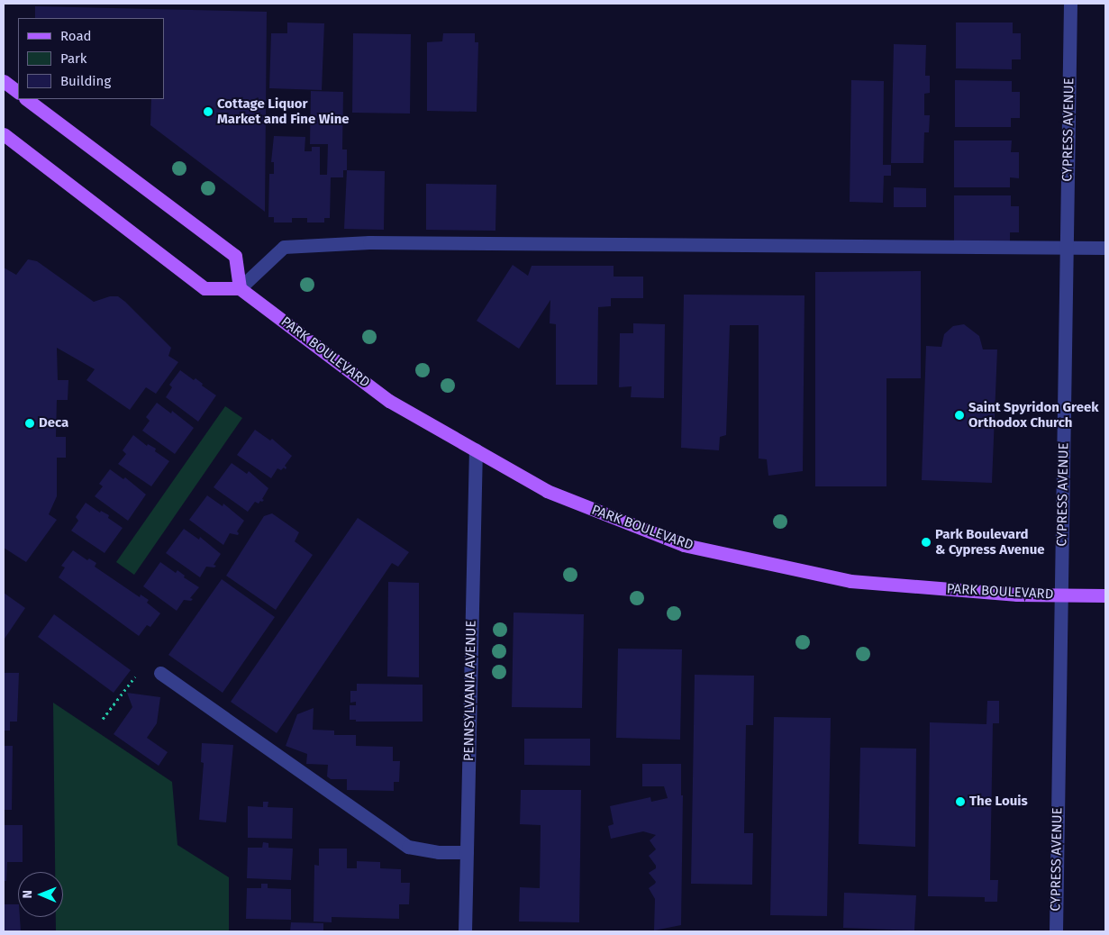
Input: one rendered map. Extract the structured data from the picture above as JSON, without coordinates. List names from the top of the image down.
{
  "streets": {
    "main road": ["PARK BOULEVARD"],
    "street": ["CYPRESS AVENUE", "PENNSYLVANIA AVENUE"]
  },
  "crossings": [
    ["CYPRESS AVENUE", "PARK BOULEVARD"],
    ["PARK BOULEVARD", "PENNSYLVANIA AVENUE"]
  ],
  "places": [
    "Cottage Liquor Market and Fine Wine",
    "Saint Spyridon Greek Orthodox Church",
    "Deca",
    "Park Boulevard & Cypress Avenue",
    "The Louis"
  ],
  "legend": ["Road", "Park", "Building"],
  "north": "left"
}
